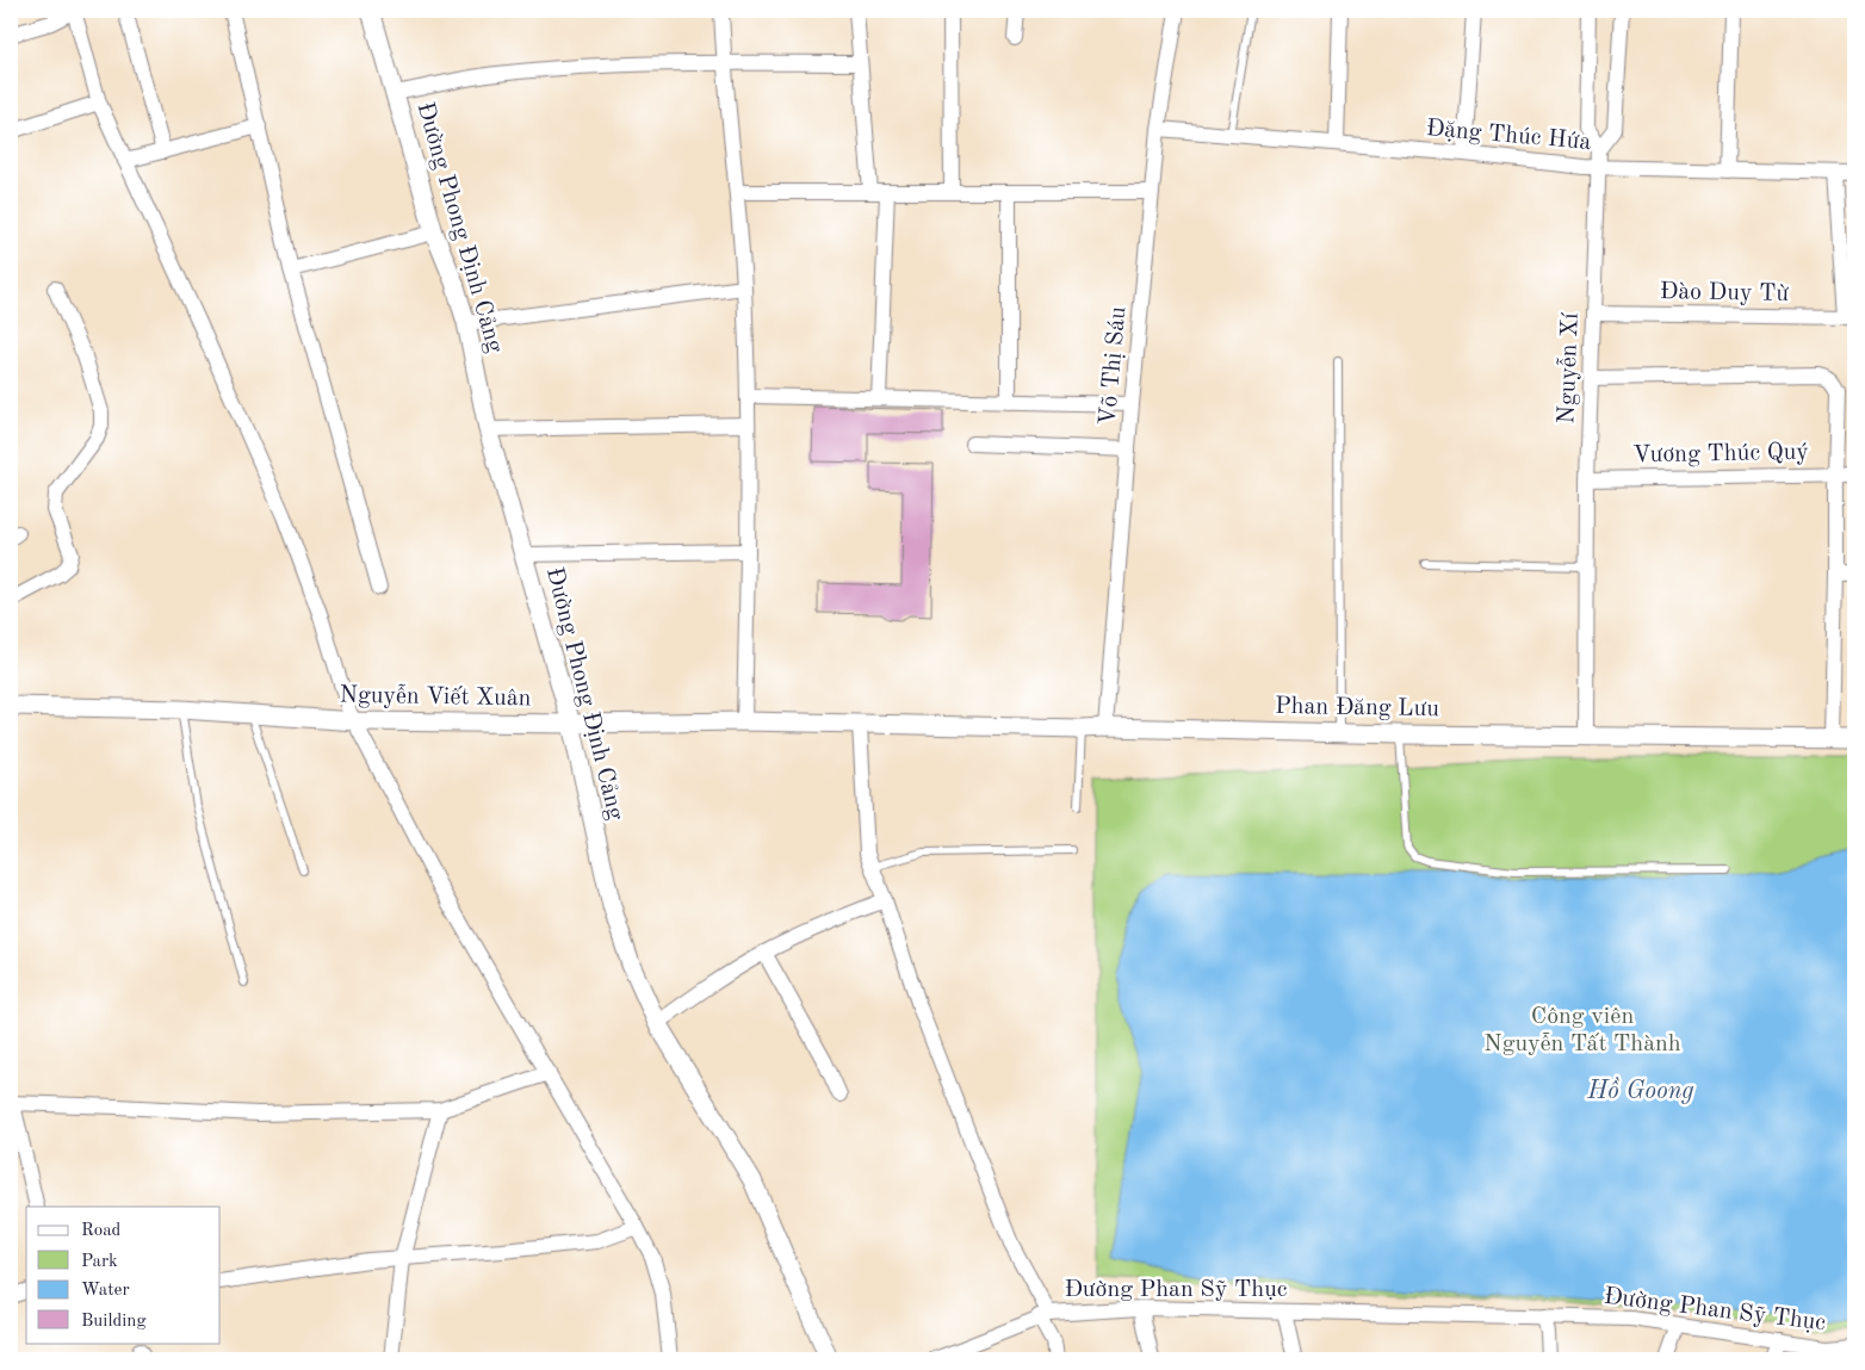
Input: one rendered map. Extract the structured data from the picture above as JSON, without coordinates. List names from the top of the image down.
{
  "streets": {
    "street": [
      "Đặng Thúc Hứa",
      "Đường Phong Định Cảng",
      "Đào Duy Từ",
      "Võ Thị Sáu",
      "Nguyễn Xí",
      "Vương Thúc Quý",
      "Nguyễn Viết Xuân",
      "Phan Đăng Lưu",
      "Đường Phan Sỹ Thục"
    ]
  },
  "crossings": [
    ["Đặng Thúc Hứa", "Võ Thị Sáu"],
    ["Đặng Thúc Hứa", "Nguyễn Xí"],
    ["Đường Phong Định Cảng", "Nguyễn Viết Xuân"],
    ["Đào Duy Từ", "Nguyễn Xí"],
    ["Võ Thị Sáu", "Phan Đăng Lưu"],
    ["Nguyễn Xí", "Vương Thúc Quý"],
    ["Nguyễn Xí", "Phan Đăng Lưu"],
    ["Nguyễn Viết Xuân", "Phan Đăng Lưu"],
    ["Nguyễn Viết Xuân", "Đường Phan Sỹ Thục"],
    ["Phan Đăng Lưu", "Đường Phan Sỹ Thục"]
  ],
  "water": ["Hồ Goong"],
  "parks": ["Công viên Nguyễn Tất Thành"],
  "legend": [
    "Road",
    "Park",
    "Water",
    "Building"
  ]
}
